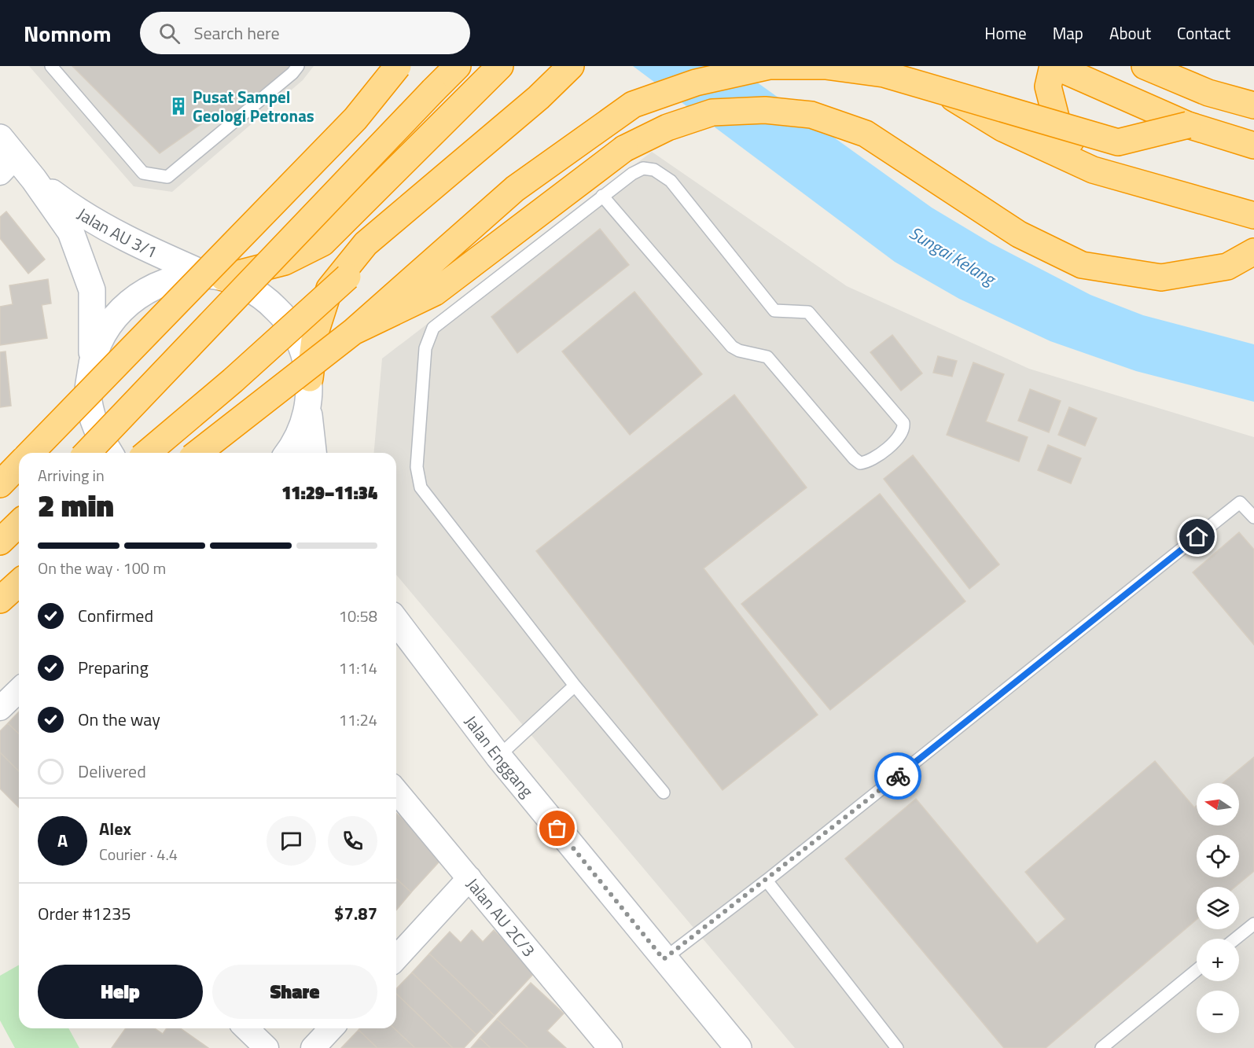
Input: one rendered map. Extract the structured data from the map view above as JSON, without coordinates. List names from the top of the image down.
{
  "streets": {
    "main road": ["Jalan AU 3/1", "Jalan Enggang"],
    "street": ["Jalan AU 2C/3"]
  },
  "water": ["Sungai Kelang"],
  "places": {
    "building": ["Pusat Sampel Geologi Petronas"]
  },
  "north": "left",
  "page": {
    "header": "Nomnom",
    "search": "Search here",
    "nav": [
      "Home",
      "Map",
      "About",
      "Contact"
    ],
    "heading": ["2 min", "Arriving in", "11:29–11:34"],
    "panel": [
      "Alex",
      "Courier · 4.4",
      "Order #1235",
      "$7.87"
    ],
    "bar": "On the way · 100 m",
    "list": [
      ["Confirmed", "10:58"],
      ["Preparing", "11:14"],
      ["On the way", "11:24"],
      "Delivered"
    ],
    "map_buttons": ["+", "−"],
    "round": "A",
    "buttons": ["Help", "Share"]
  }
}
